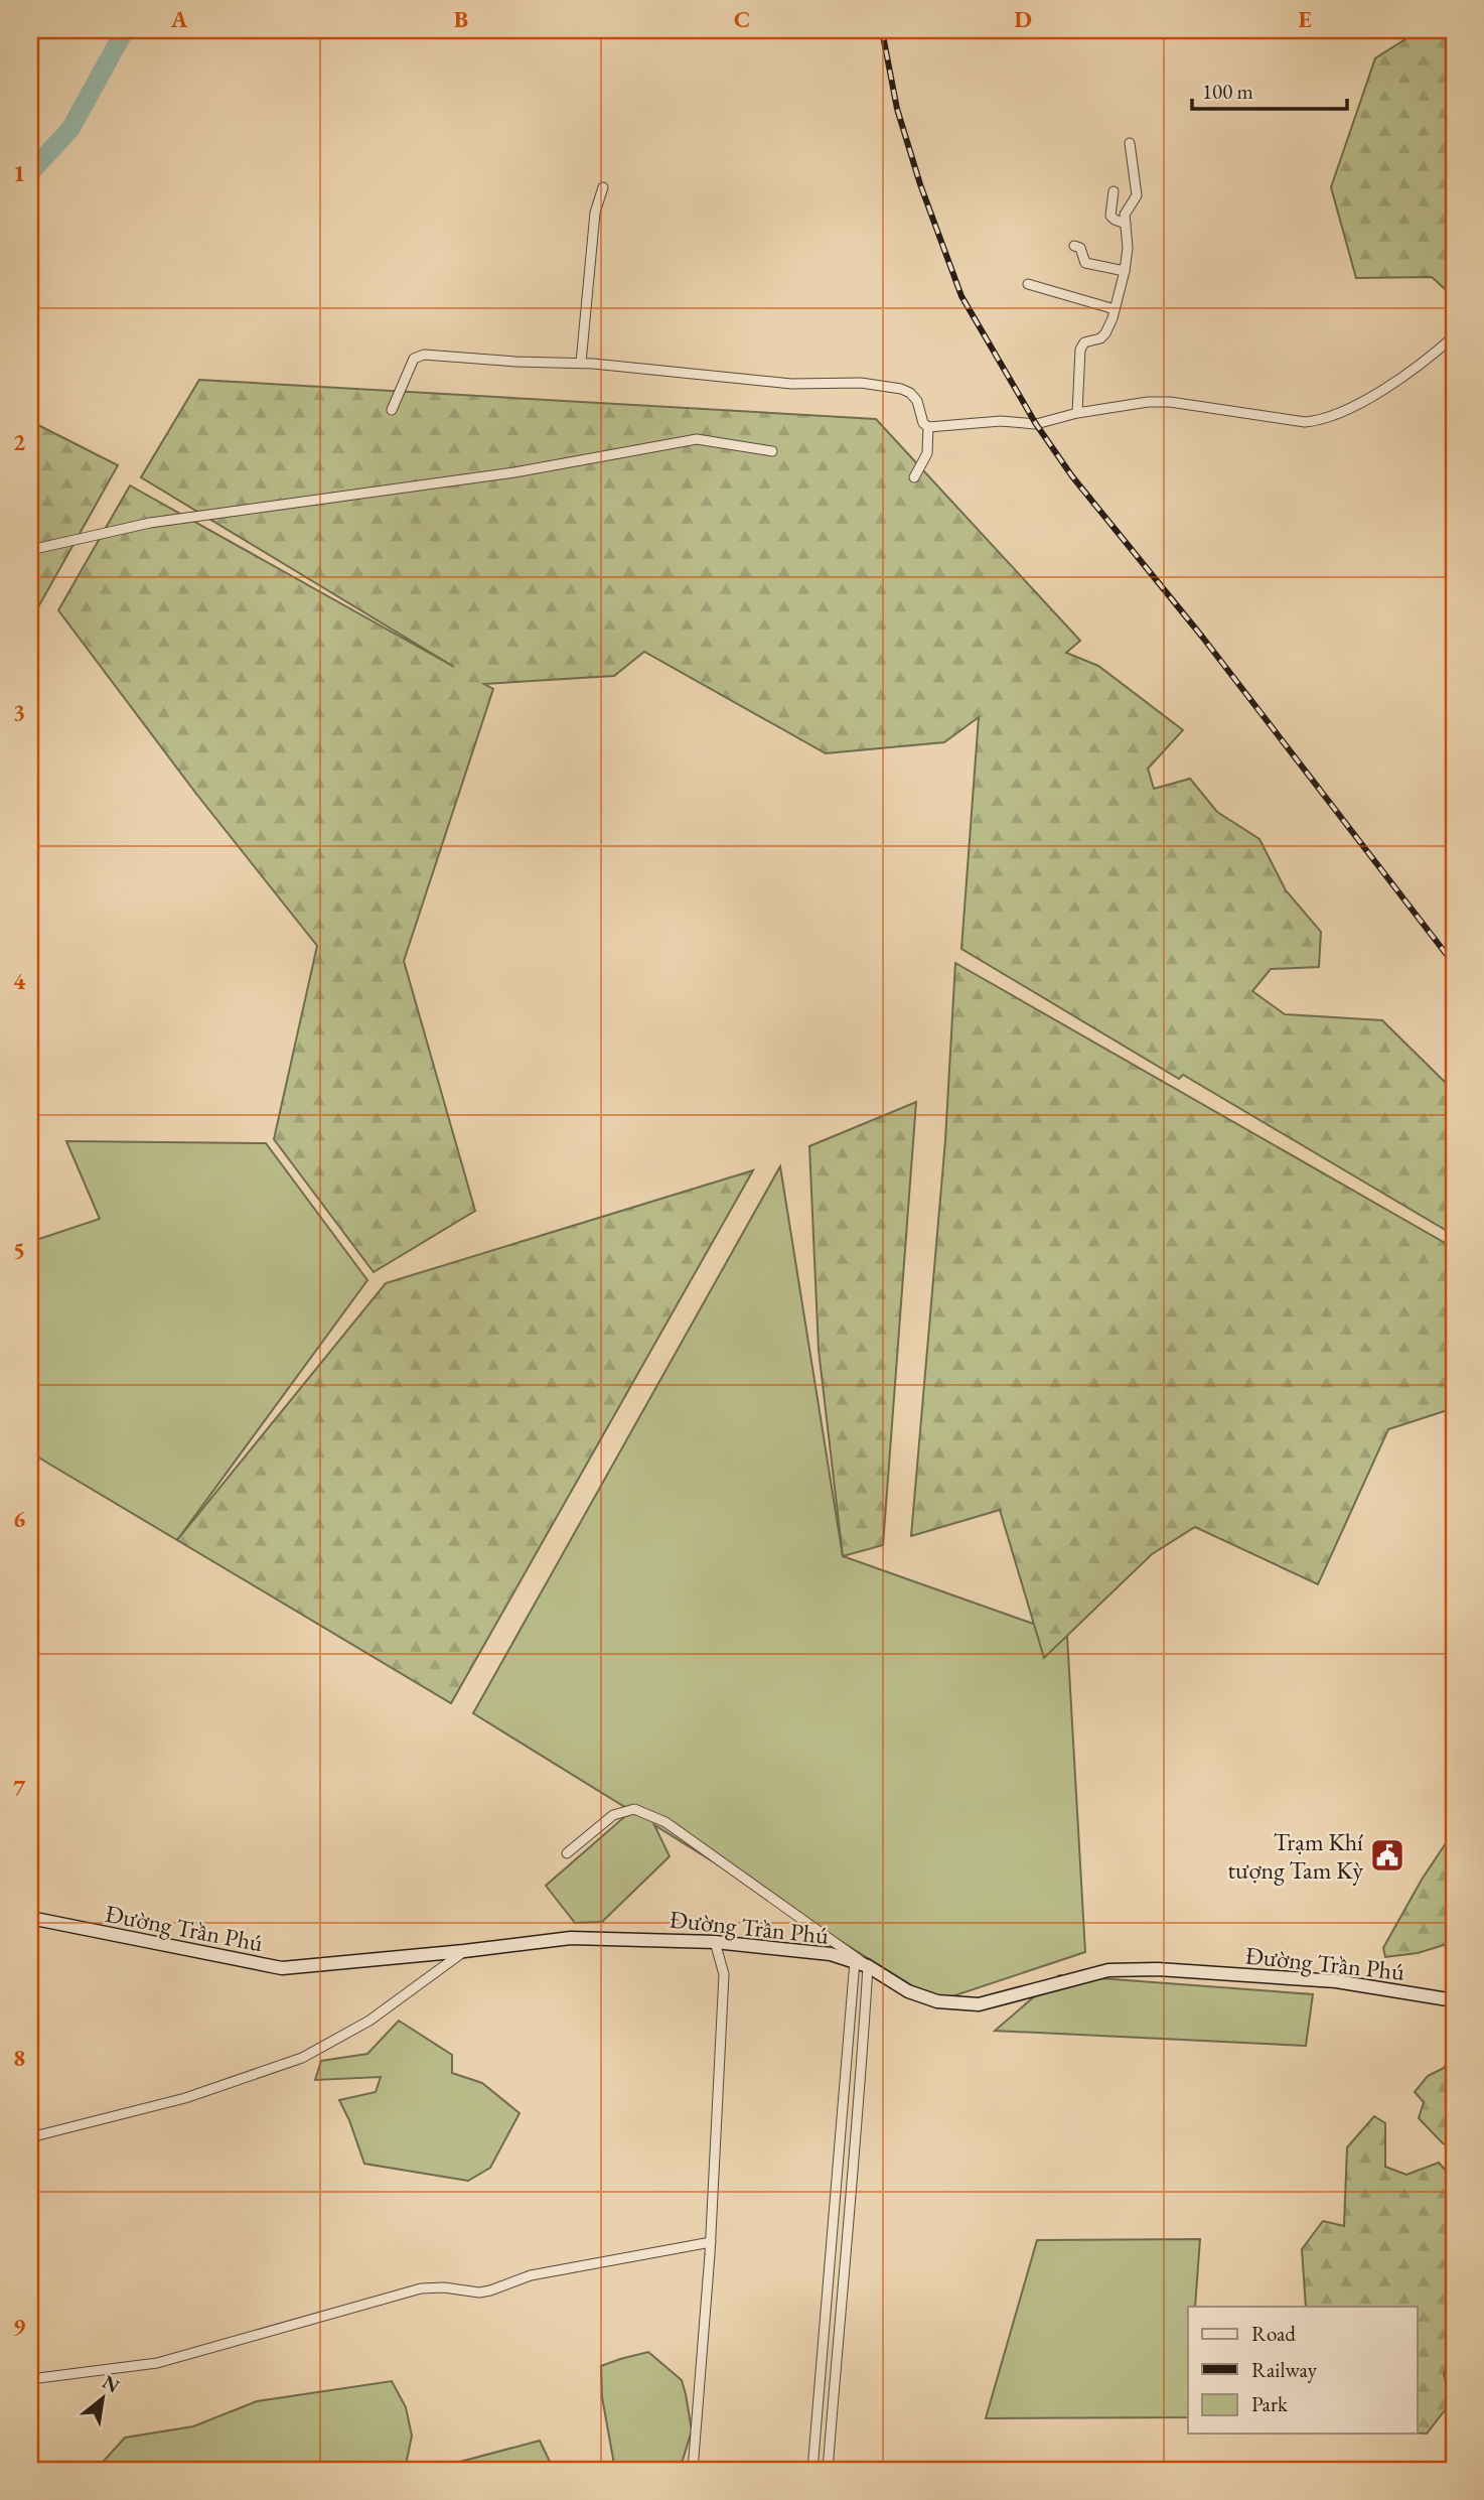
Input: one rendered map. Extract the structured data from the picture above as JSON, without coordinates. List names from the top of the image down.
{
  "streets": {
    "main road": ["Đường Trần Phú"]
  },
  "places": {
    "public building": ["Trạm Khí tượng Tam Kỳ"]
  },
  "legend": ["Road", "Railway", "Park"],
  "scale_bar": "100 m",
  "north": "top right",
  "grid": {
    "columns": [
      "A",
      "B",
      "C",
      "D",
      "E"
    ],
    "rows": [
      "1",
      "2",
      "3",
      "4",
      "5",
      "6",
      "7",
      "8",
      "9"
    ]
  }
}
